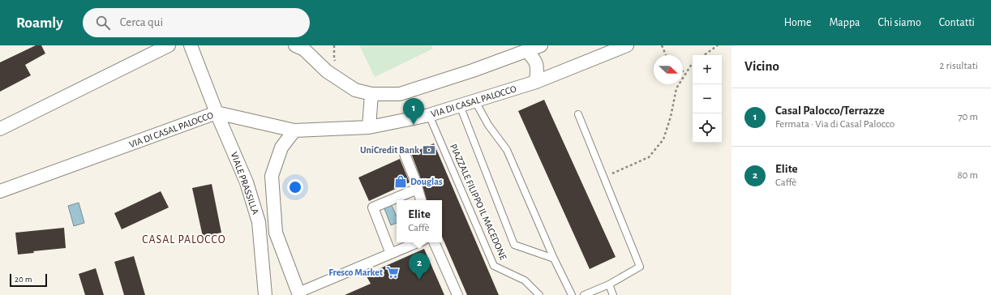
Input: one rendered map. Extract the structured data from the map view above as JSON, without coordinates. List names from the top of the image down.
{
  "streets": {
    "street": ["VIA DI CASAL PALOCCO", "VIALE PRASSILLA"],
    "lane": ["PIAZZALE FILIPPO IL MACEDONE"]
  },
  "crossings": [
    ["VIA DI CASAL PALOCCO", "VIALE PRASSILLA"],
    ["VIA DI CASAL PALOCCO", "PIAZZALE FILIPPO IL MACEDONE"]
  ],
  "districts": ["CASAL PALOCCO"],
  "places": {
    "bank": ["UniCredit Bank"],
    "shop": ["Douglas"],
    "supermarket": ["Fresco Market"]
  },
  "scale_bar": "20 m",
  "north": "right",
  "page": {
    "header": "Roamly",
    "search": "Cerca qui",
    "nav": [
      "Home",
      "Mappa",
      "Chi siamo",
      "Contatti"
    ],
    "heading": ["Vicino", "2 risultati"],
    "map_buttons": ["+", "−"],
    "list": [
      {
        "mark": "1",
        "name": "Casal Palocco/Terrazze",
        "note": "Fermata · Via di Casal Palocco",
        "value": "70 m"
      },
      {
        "mark": "2",
        "name": "Elite",
        "note": "Caffè",
        "value": "80 m"
      }
    ],
    "pins": ["1", "2"],
    "popup": ["Elite", "Caffè"],
    "scale": "20 m"
  }
}
